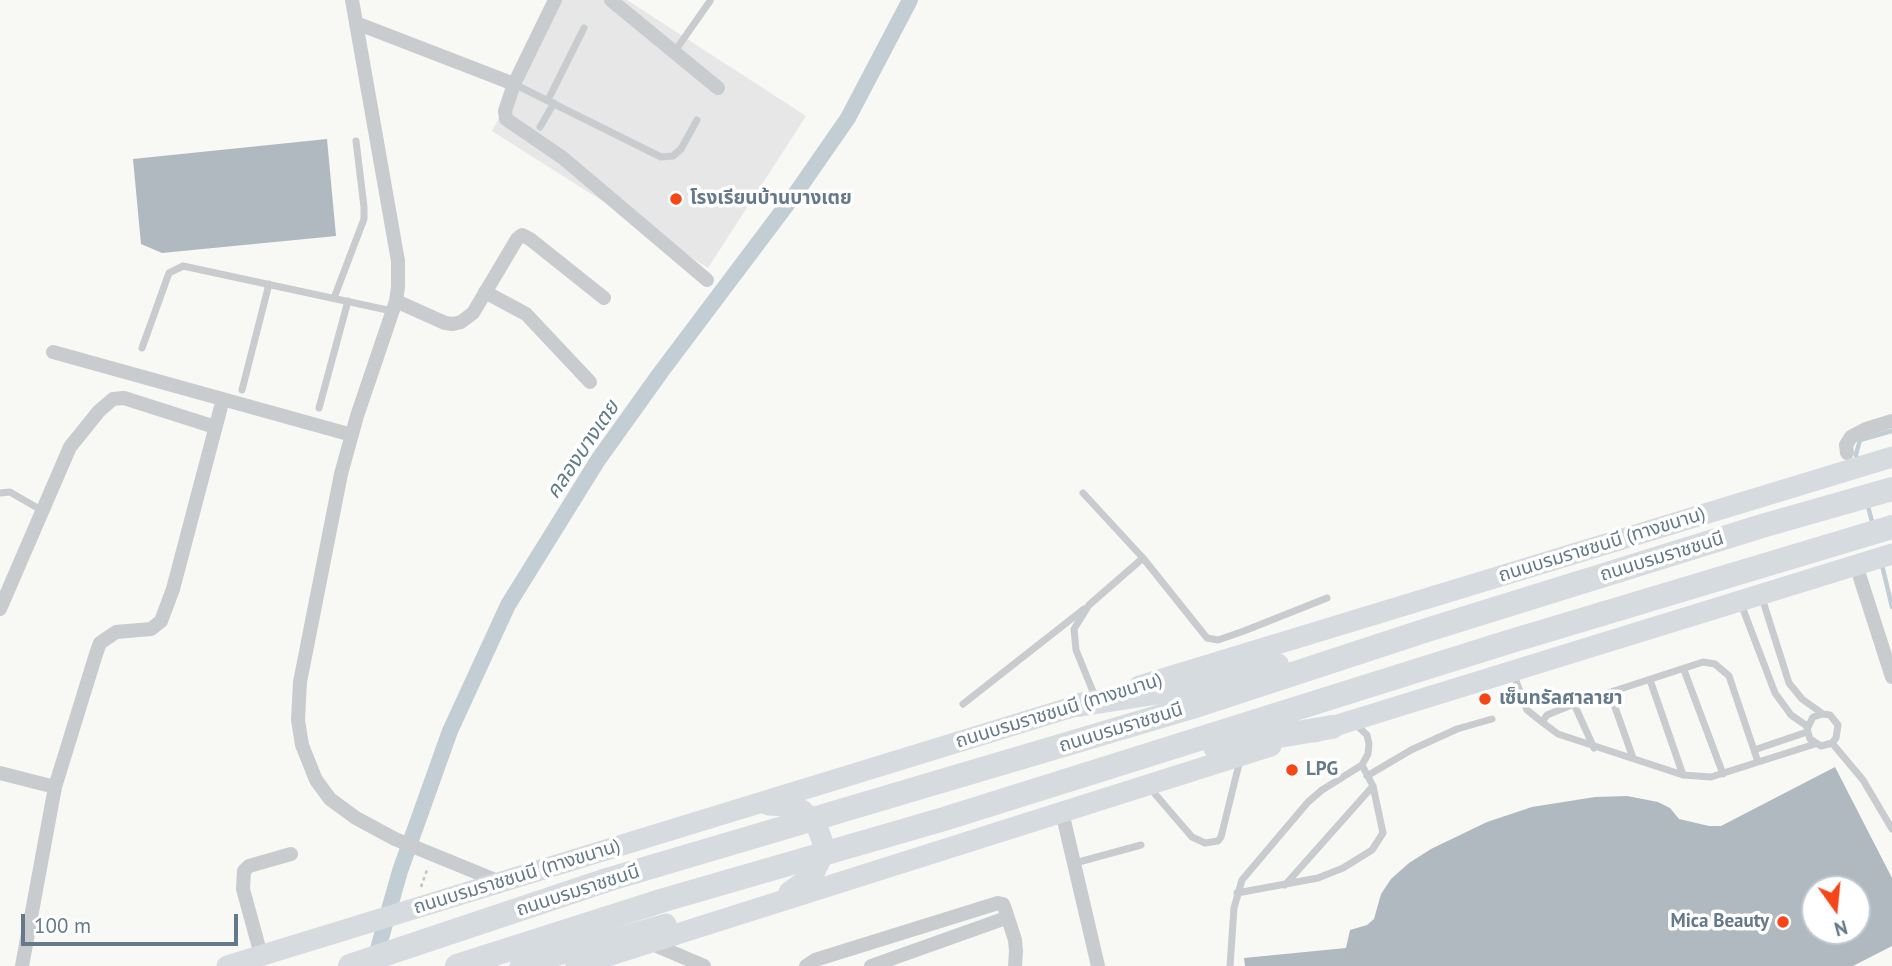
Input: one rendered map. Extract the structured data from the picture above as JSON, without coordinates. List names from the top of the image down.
{
  "streets": {
    "highway": ["ถนนบรมราชชนนี"],
    "main road": ["ถนนบรมราชชนนี (ทางขนาน)"]
  },
  "water": ["คลองบางเตย"],
  "places": [
    "โรงเรียนบ้านบางเตย",
    "เซ็นทรัลศาลายา",
    "LPG",
    "Mica Beauty"
  ],
  "scale_bar": "100 m",
  "north": "bottom"
}
